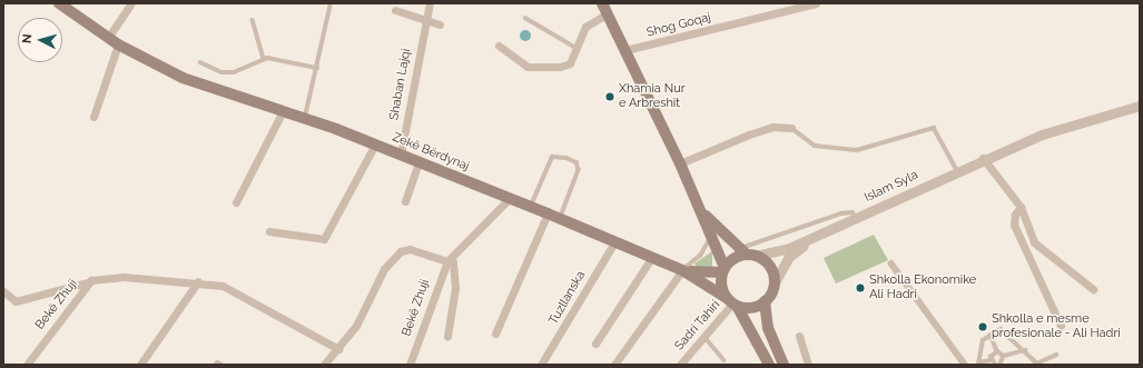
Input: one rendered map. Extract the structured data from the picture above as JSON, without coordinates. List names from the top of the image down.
{
  "streets": {
    "main road": ["Zekë Bërdynaj"],
    "street": [
      "Shog Goqaj",
      "Shaban Lajqi",
      "Islam Syla",
      "Tuzllanska",
      "Bekë Zhuji",
      "Sadri Tahiri"
    ]
  },
  "crossings": [
    ["Shaban Lajqi", "Zekë Bërdynaj"],
    ["Zekë Bërdynaj", "Islam Syla"],
    ["Zekë Bërdynaj", "Tuzllanska"],
    ["Zekë Bërdynaj", "Bekë Zhuji"],
    ["Zekë Bërdynaj", "Sadri Tahiri"],
    ["Islam Syla", "Sadri Tahiri"]
  ],
  "places": ["Xhamia Nur e Arbreshit", "Shkolla Ekonomike Ali Hadri", "Shkolla e mesme profesionale - Ali Hadri"],
  "north": "left"
}
